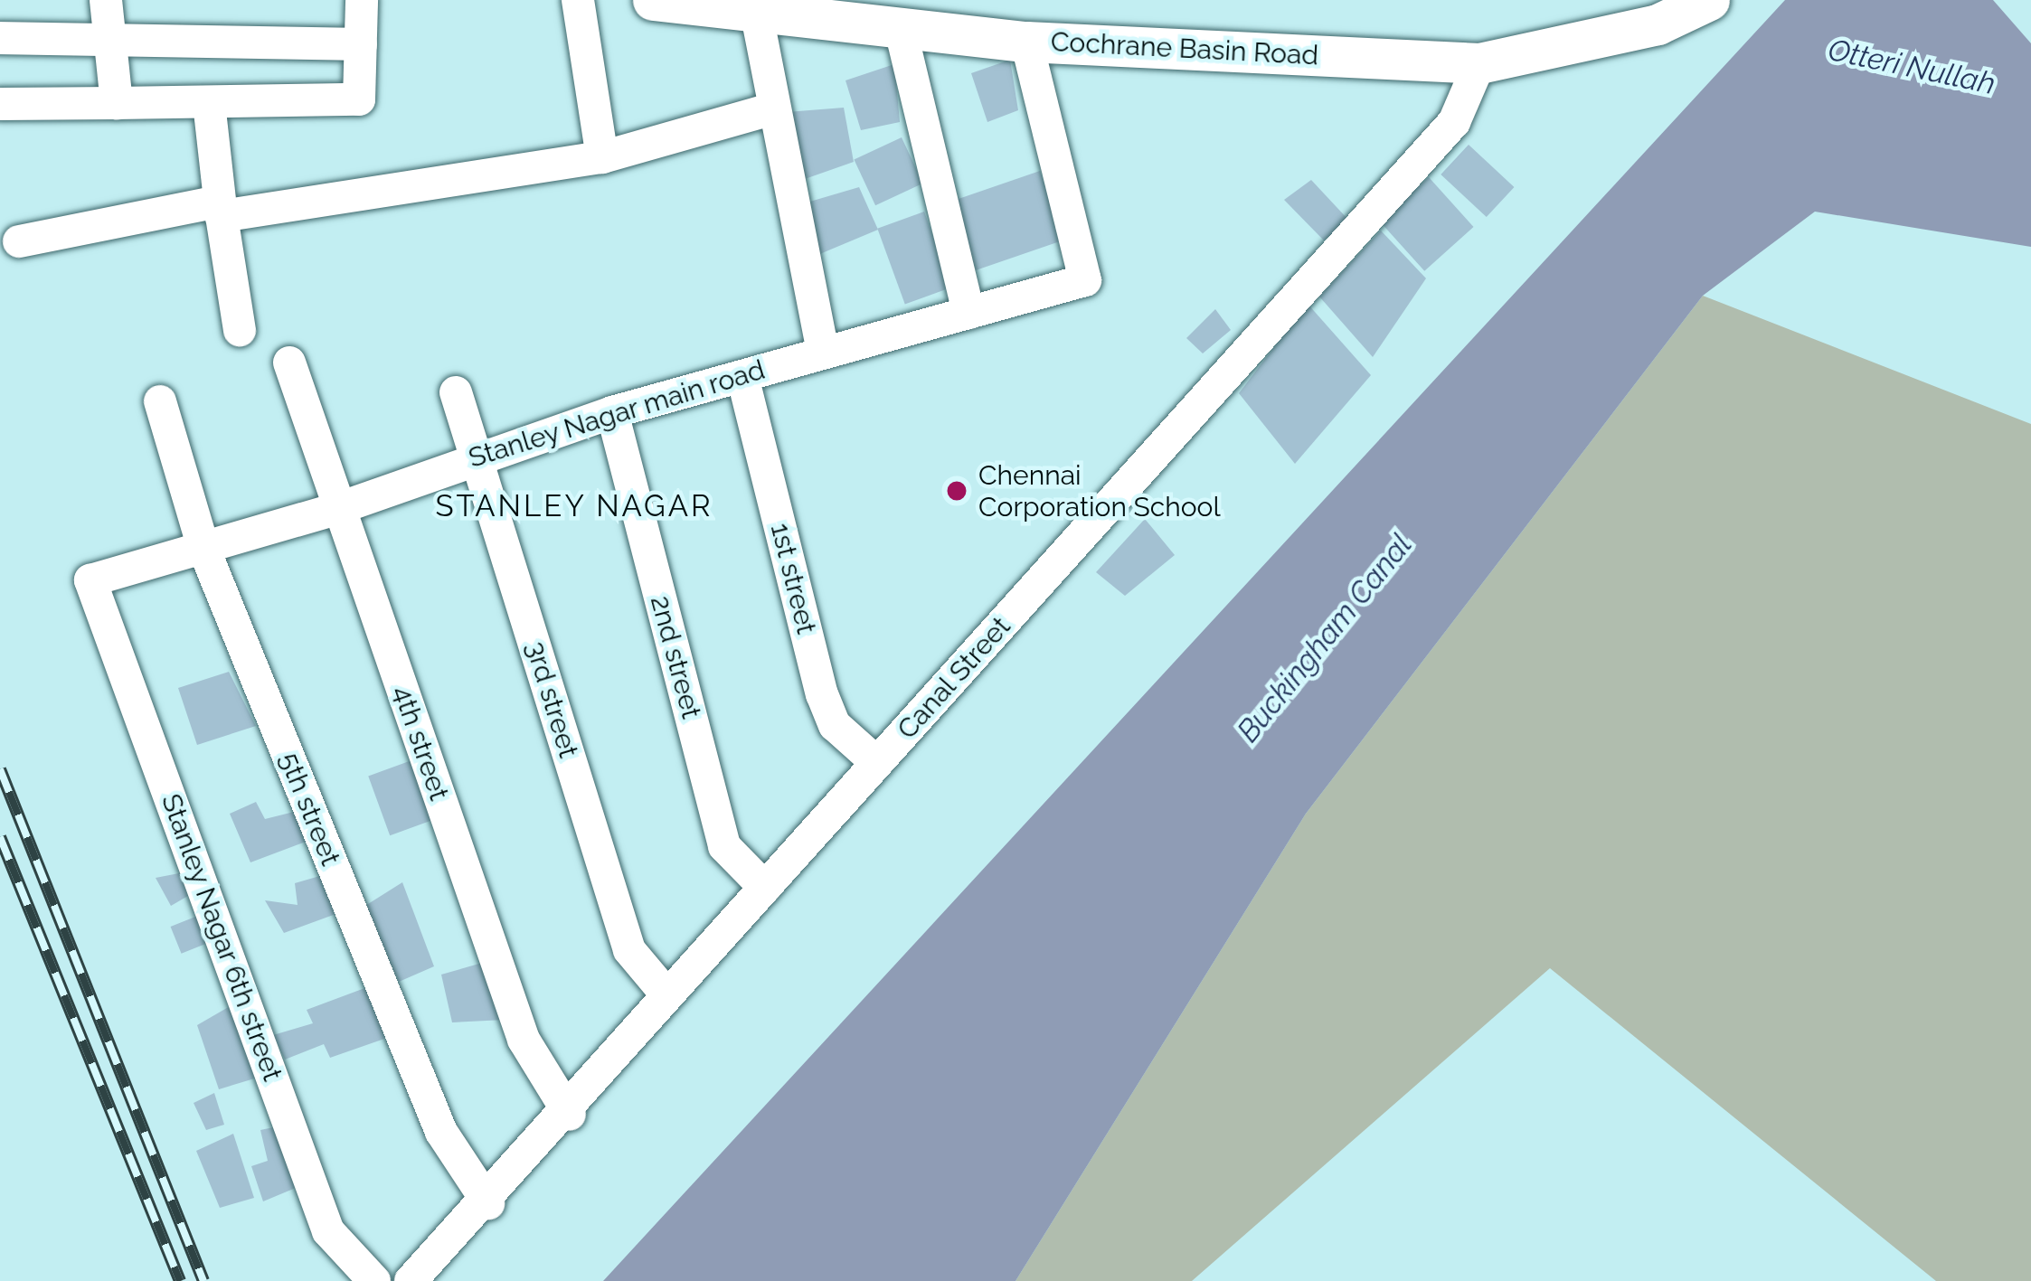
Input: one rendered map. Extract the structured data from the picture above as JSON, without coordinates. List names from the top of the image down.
{
  "streets": {
    "main road": ["Cochrane Basin Road"],
    "street": [
      "Stanley Nagar main road",
      "1st street",
      "2nd street",
      "Canal Street",
      "3rd street",
      "4th street",
      "5th street",
      "Stanley Nagar 6th street"
    ]
  },
  "crossings": [
    ["Cochrane Basin Road", "Stanley Nagar main road"],
    ["Cochrane Basin Road", "Canal Street"],
    ["Stanley Nagar main road", "1st street"],
    ["Stanley Nagar main road", "2nd street"],
    ["Stanley Nagar main road", "3rd street"],
    ["Stanley Nagar main road", "4th street"],
    ["Stanley Nagar main road", "5th street"],
    ["Stanley Nagar main road", "Stanley Nagar 6th street"],
    ["1st street", "Canal Street"],
    ["2nd street", "Canal Street"],
    ["Canal Street", "3rd street"],
    ["Canal Street", "4th street"],
    ["Canal Street", "5th street"]
  ],
  "districts": ["STANLEY NAGAR"],
  "water": ["Otteri Nullah", "Buckingham Canal"],
  "places": ["Chennai Corporation School"]
}
